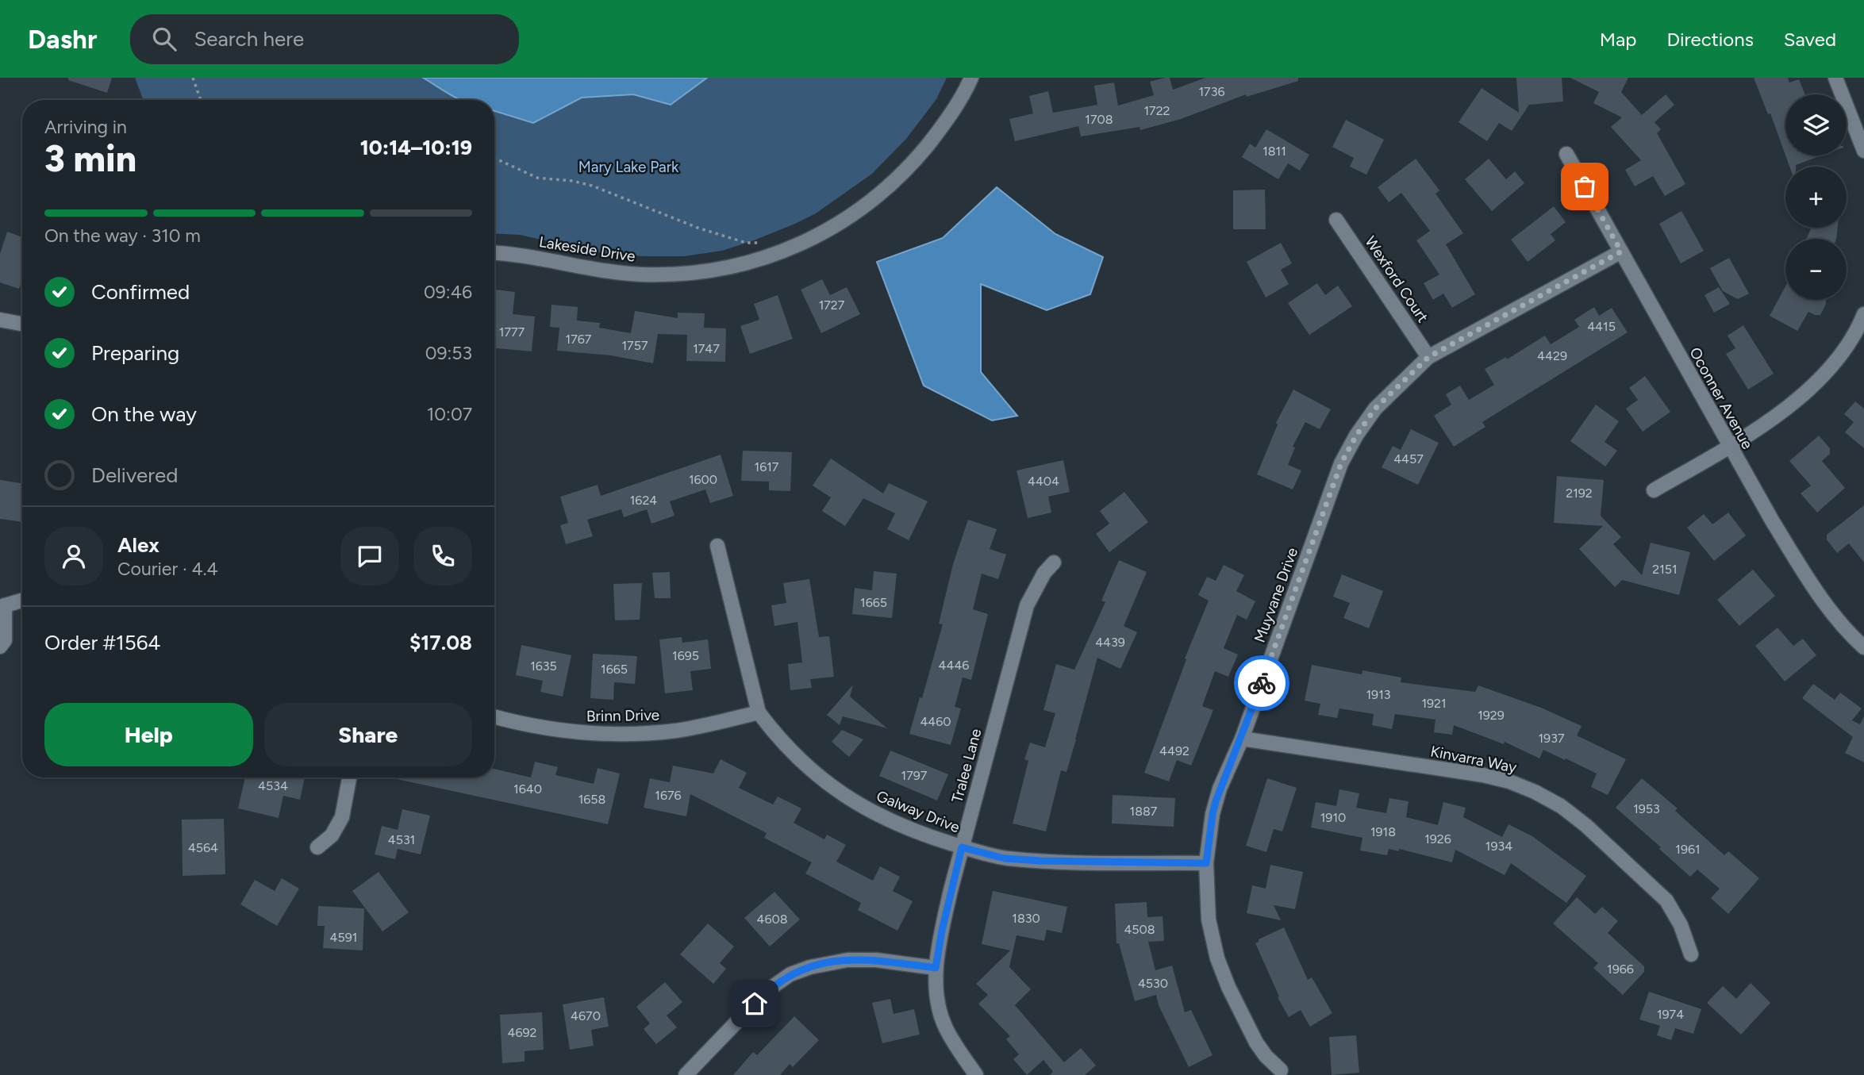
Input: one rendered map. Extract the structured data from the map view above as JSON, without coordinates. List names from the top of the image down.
{
  "streets": {
    "street": [
      "Lakeside Drive",
      "Wexford Court",
      "Oconner Avenue",
      "Muyvane Drive",
      "Brinn Drive",
      "Kinvarra Way",
      "Tralee Lane",
      "Galway Drive"
    ]
  },
  "crossings": [
    ["Wexford Court", "Muyvane Drive"],
    ["Oconner Avenue", "Muyvane Drive"],
    ["Muyvane Drive", "Kinvarra Way"],
    ["Muyvane Drive", "Galway Drive"],
    ["Brinn Drive", "Galway Drive"],
    ["Tralee Lane", "Galway Drive"]
  ],
  "parks": ["Mary Lake Park"],
  "house_numbers": [
    "1736",
    "1722",
    "1708",
    "1811",
    "1727",
    "4415",
    "1777",
    "1767",
    "1757",
    "1747",
    "4429",
    "4457",
    "1617",
    "1600",
    "4404",
    "2192",
    "1624",
    "2151",
    "1665",
    "4439",
    "1695",
    "4446",
    "1635",
    "1665",
    "1913",
    "1921",
    "1929",
    "4460",
    "1937",
    "4492",
    "1797",
    "4534",
    "1640",
    "1676",
    "1658",
    "1953",
    "1887",
    "1910",
    "1918",
    "1926",
    "4531",
    "1934",
    "4564",
    "1961",
    "1830",
    "4608",
    "4508",
    "4591",
    "1966",
    "4530",
    "1974",
    "4670",
    "4692"
  ],
  "page": {
    "header": "Dashr",
    "search": "Search here",
    "nav": ["Map", "Directions", "Saved"],
    "map_buttons": ["+", "−"],
    "heading": ["3 min", "Arriving in", "10:14–10:19"],
    "panel": [
      "Alex",
      "Courier · 4.4",
      "Order #1564",
      "$17.08"
    ],
    "bar": "On the way · 310 m",
    "list": [
      ["Confirmed", "09:46"],
      ["Preparing", "09:53"],
      ["On the way", "10:07"],
      "Delivered"
    ],
    "buttons": ["Help", "Share"]
  }
}
